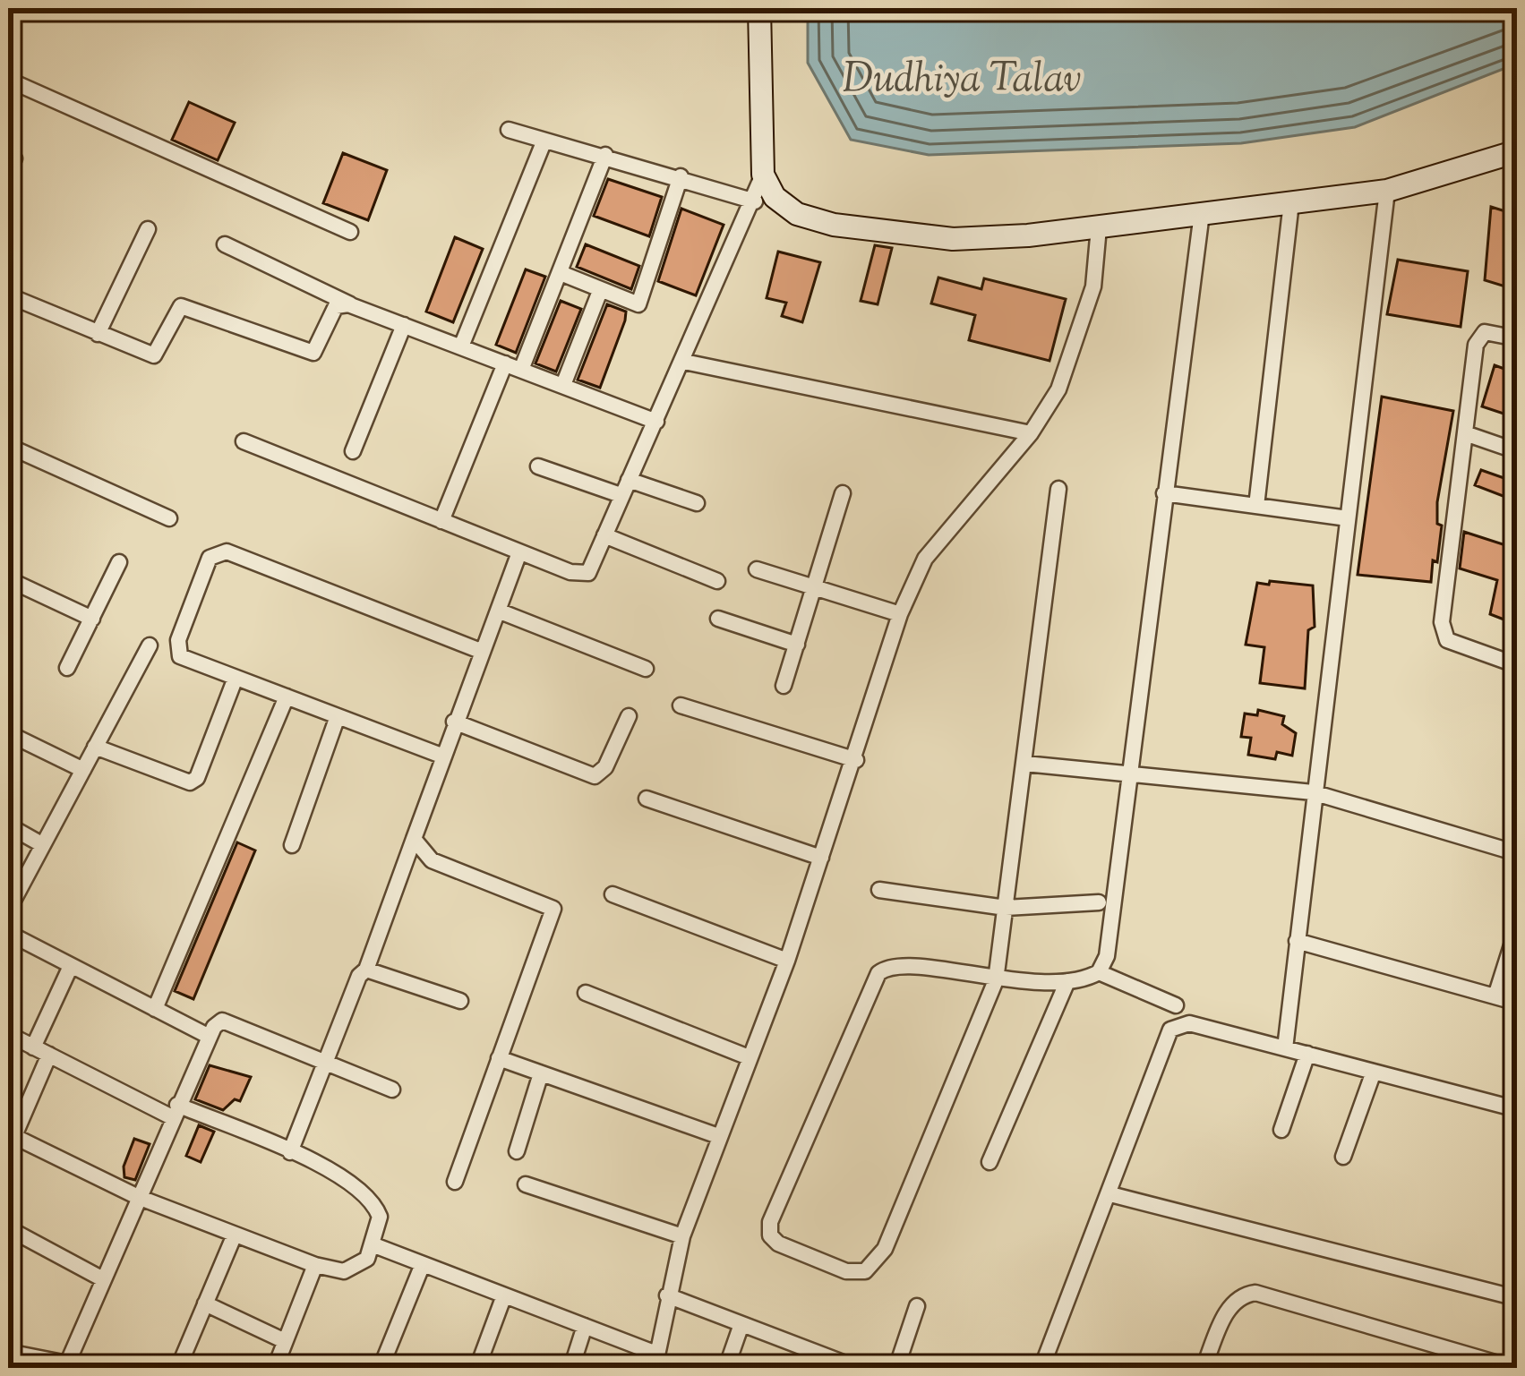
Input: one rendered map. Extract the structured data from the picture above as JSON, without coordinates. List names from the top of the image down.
{
  "water": ["Dudhiya Talav"]
}
